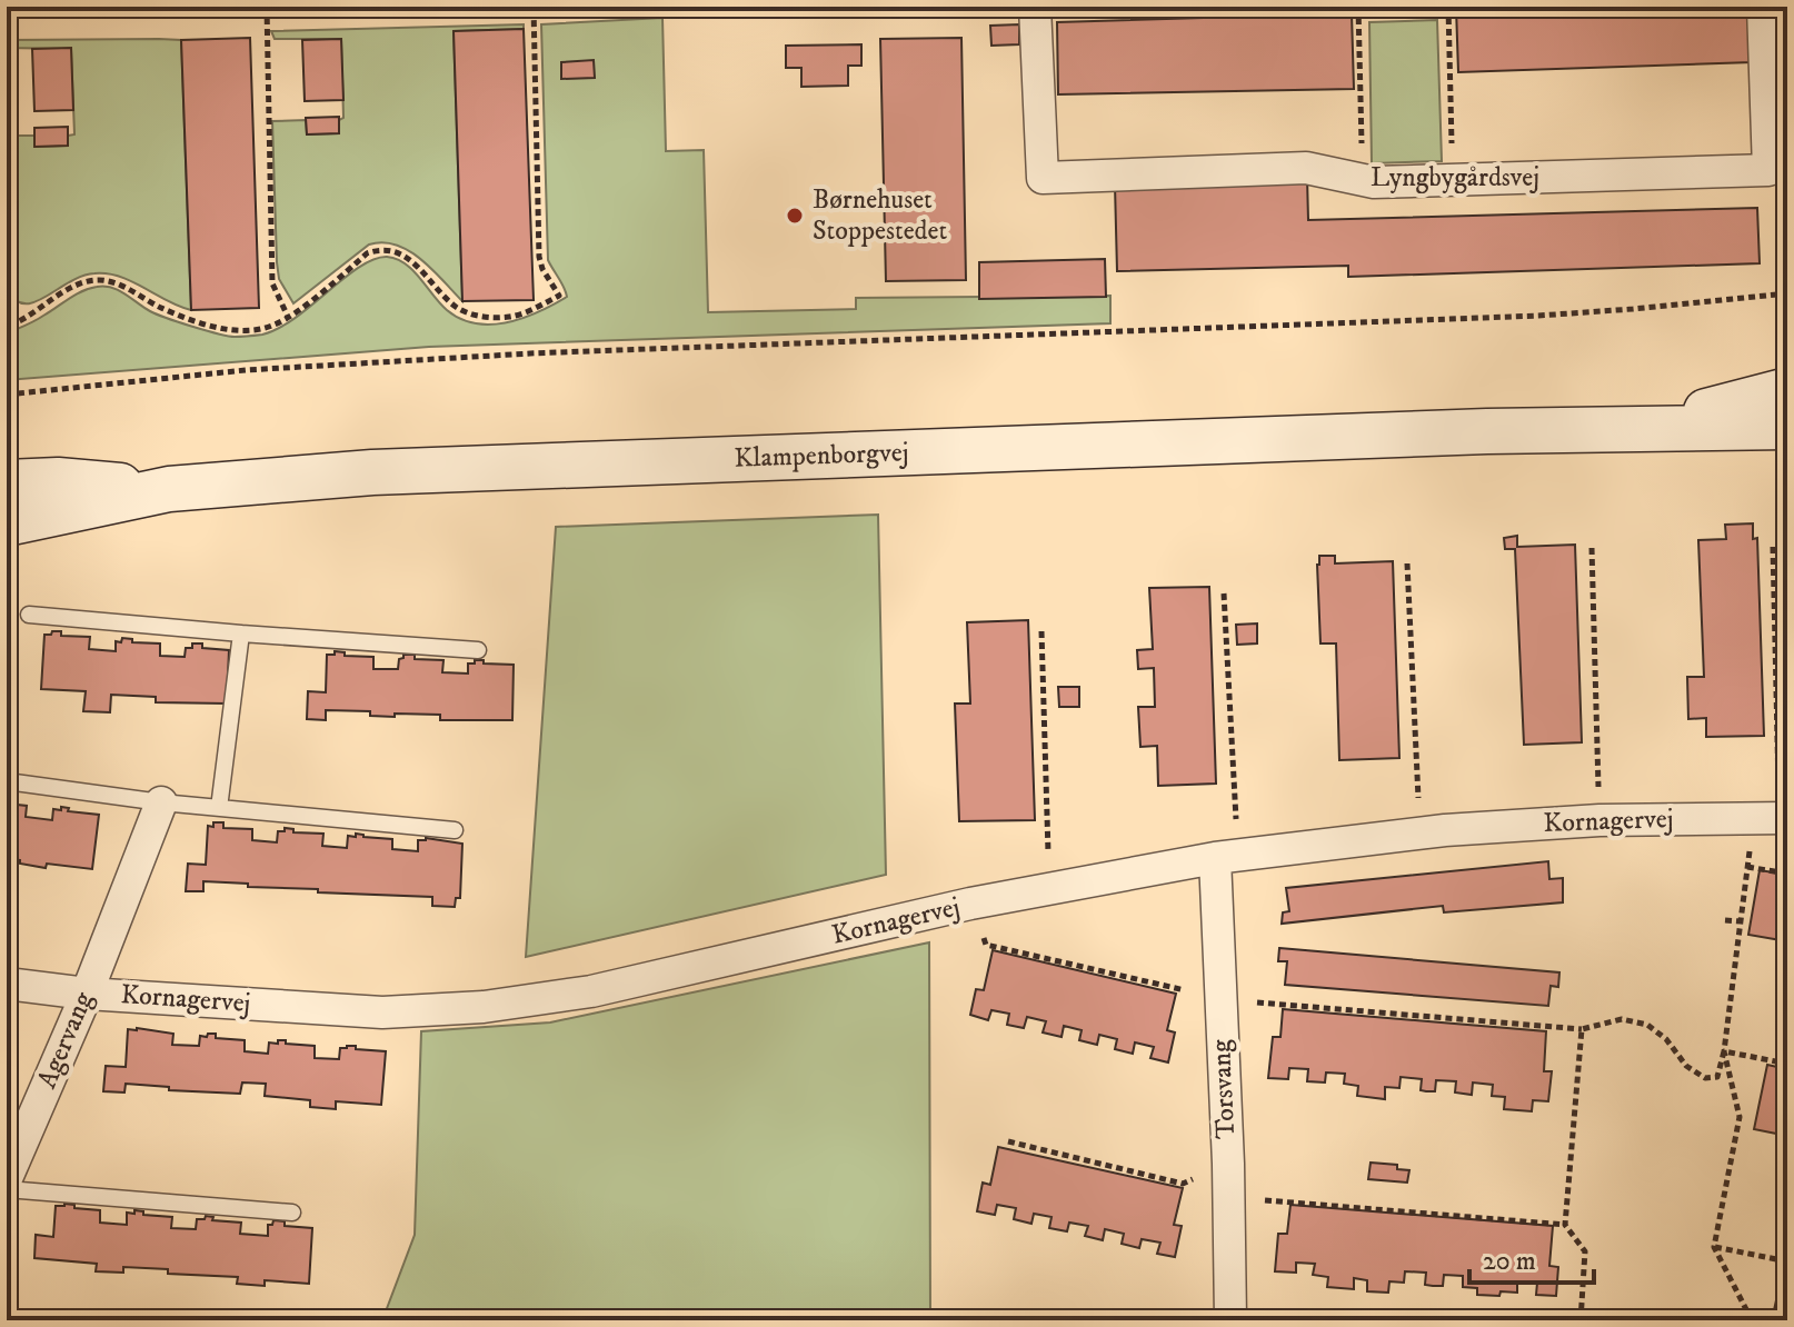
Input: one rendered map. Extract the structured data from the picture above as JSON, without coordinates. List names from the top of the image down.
{
  "streets": {
    "street": [
      "Lyngbygårdsvej",
      "Klampenborgvej",
      "Kornagervej",
      "Agervang",
      "Torsvang"
    ]
  },
  "crossings": [
    ["Kornagervej", "Agervang"],
    ["Kornagervej", "Torsvang"]
  ],
  "places": ["Børnehuset Stoppestedet"],
  "scale_bar": "20 m"
}
